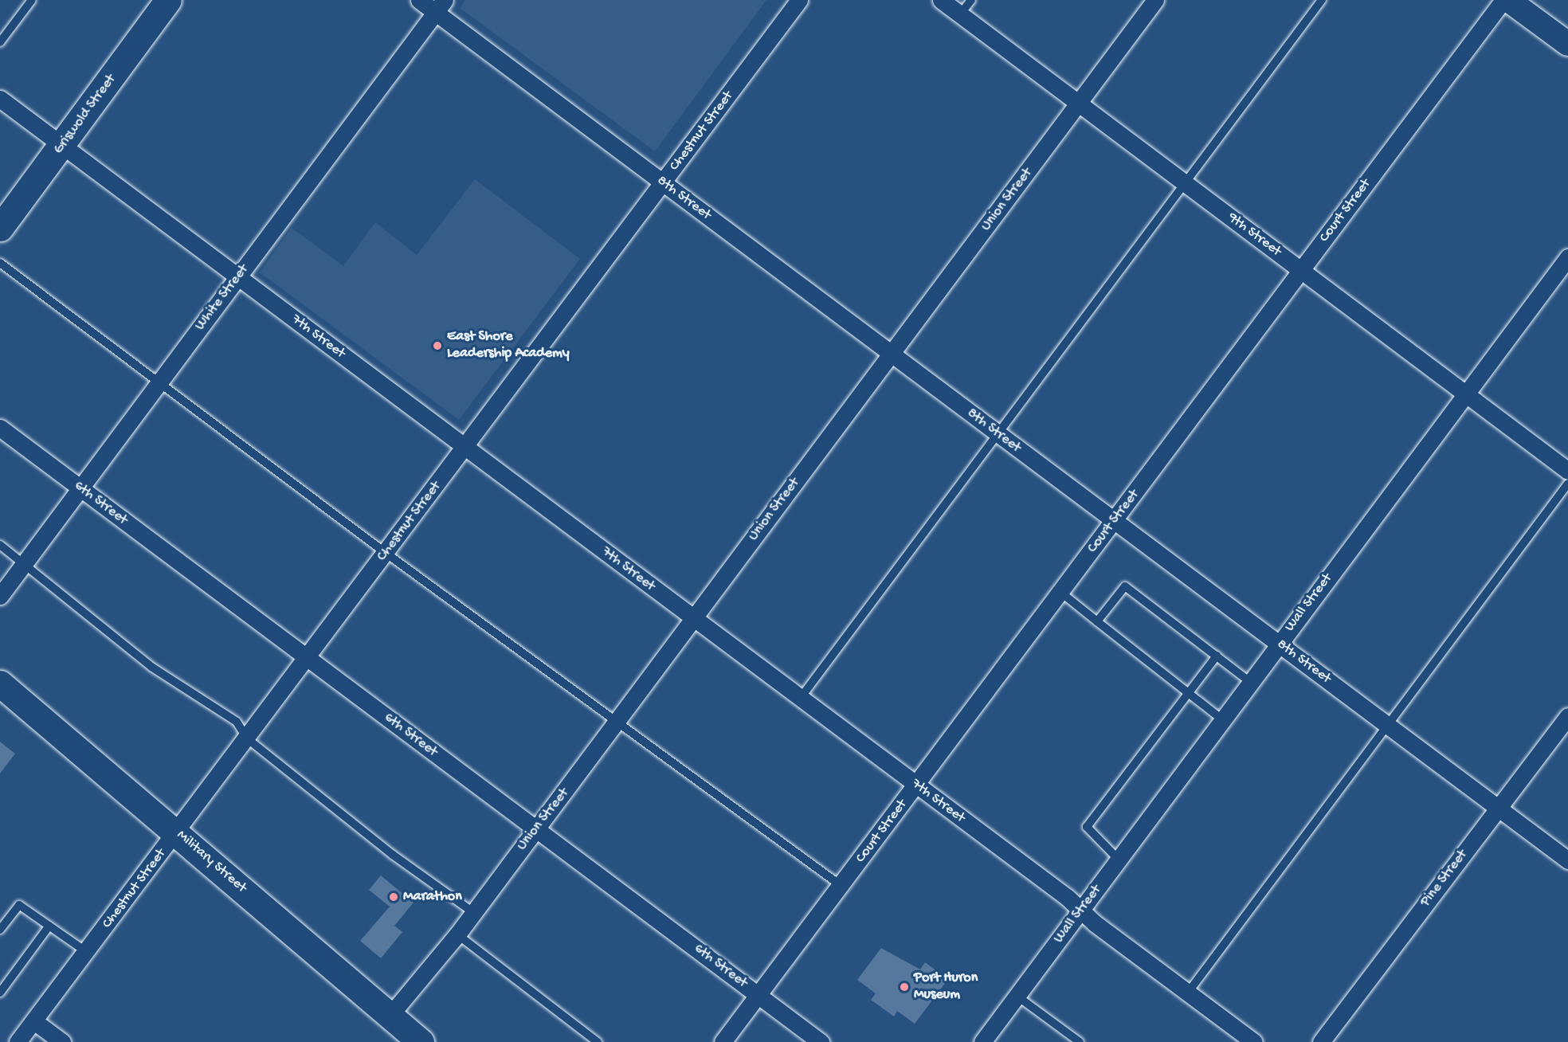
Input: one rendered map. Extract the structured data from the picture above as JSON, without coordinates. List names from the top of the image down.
{
  "streets": {
    "main road": ["Griswold Street", "Military Street"],
    "street": [
      "Chestnut Street",
      "8th Street",
      "Union Street",
      "Court Street",
      "9th Street",
      "White Street",
      "7th Street",
      "6th Street",
      "Wall Street",
      "Pine Street"
    ]
  },
  "crossings": [
    ["Griswold Street", "7th Street"],
    ["Chestnut Street", "8th Street"],
    ["Chestnut Street", "7th Street"],
    ["Chestnut Street", "6th Street"],
    ["Chestnut Street", "Military Street"],
    ["8th Street", "Union Street"],
    ["8th Street", "Court Street"],
    ["8th Street", "White Street"],
    ["8th Street", "Wall Street"],
    ["8th Street", "Pine Street"],
    ["Union Street", "9th Street"],
    ["Union Street", "7th Street"],
    ["Union Street", "6th Street"],
    ["Union Street", "Military Street"],
    ["Court Street", "9th Street"],
    ["Court Street", "7th Street"],
    ["Court Street", "6th Street"],
    ["9th Street", "Wall Street"],
    ["White Street", "7th Street"],
    ["White Street", "6th Street"],
    ["7th Street", "Wall Street"]
  ],
  "places": ["East Shore Leadership Academy", "Marathon", "Port Huron Museum"]
}
